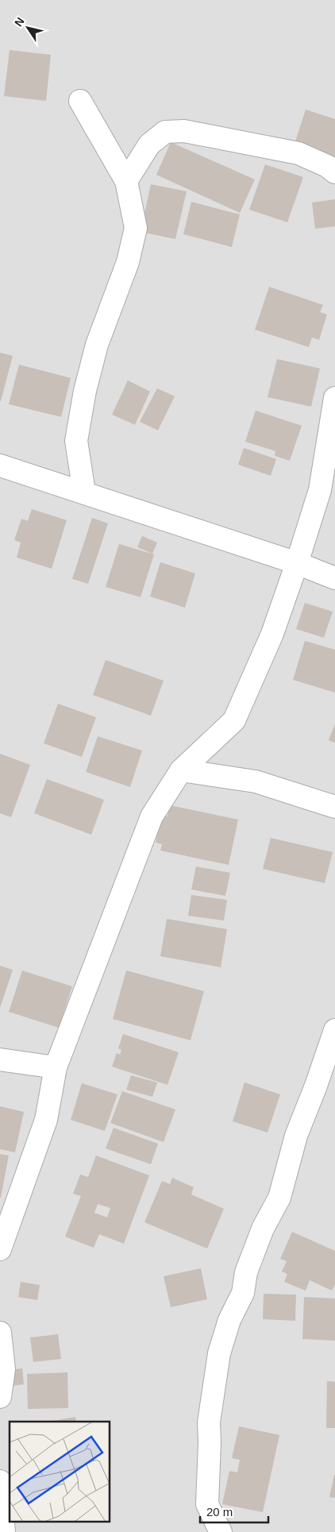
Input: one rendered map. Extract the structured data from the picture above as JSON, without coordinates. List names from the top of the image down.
{
  "scale_bar": "20 m",
  "north": "top left"
}
